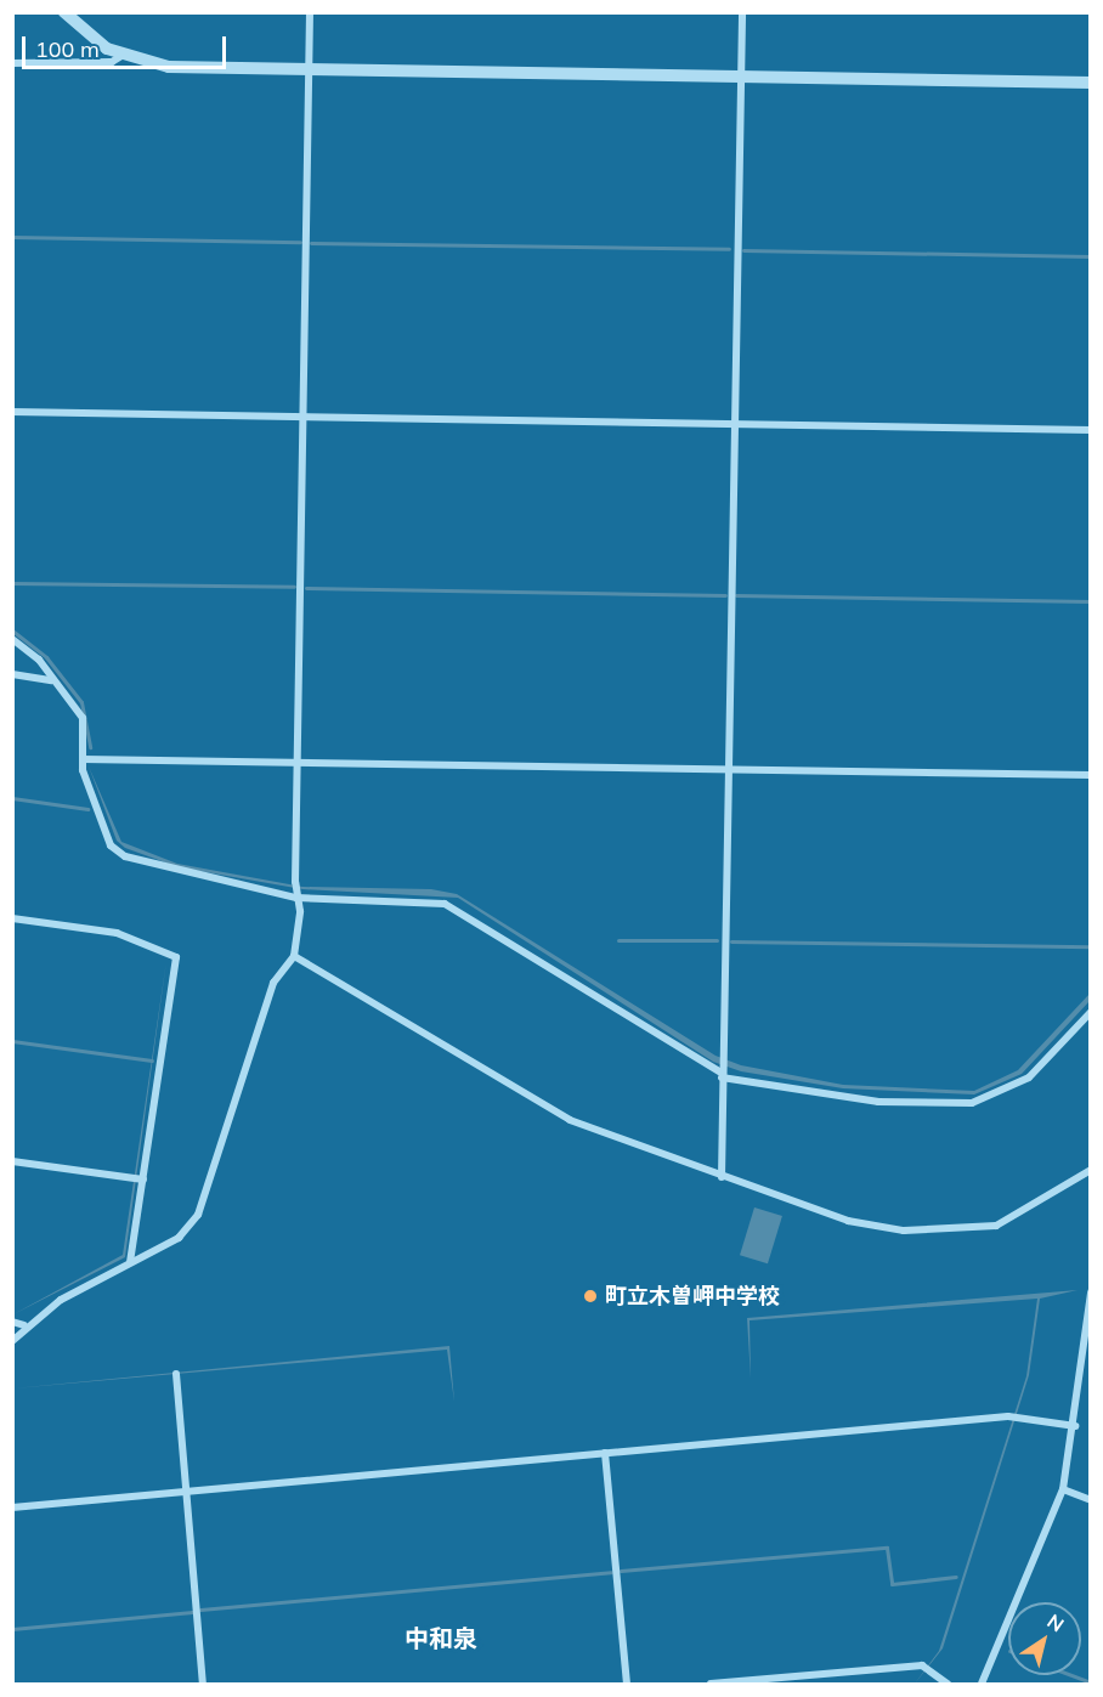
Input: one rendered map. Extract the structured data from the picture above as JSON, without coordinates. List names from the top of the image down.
{
  "districts": ["中和泉"],
  "places": ["町立木曽岬中学校"],
  "scale_bar": "100 m",
  "north": "top right"
}
